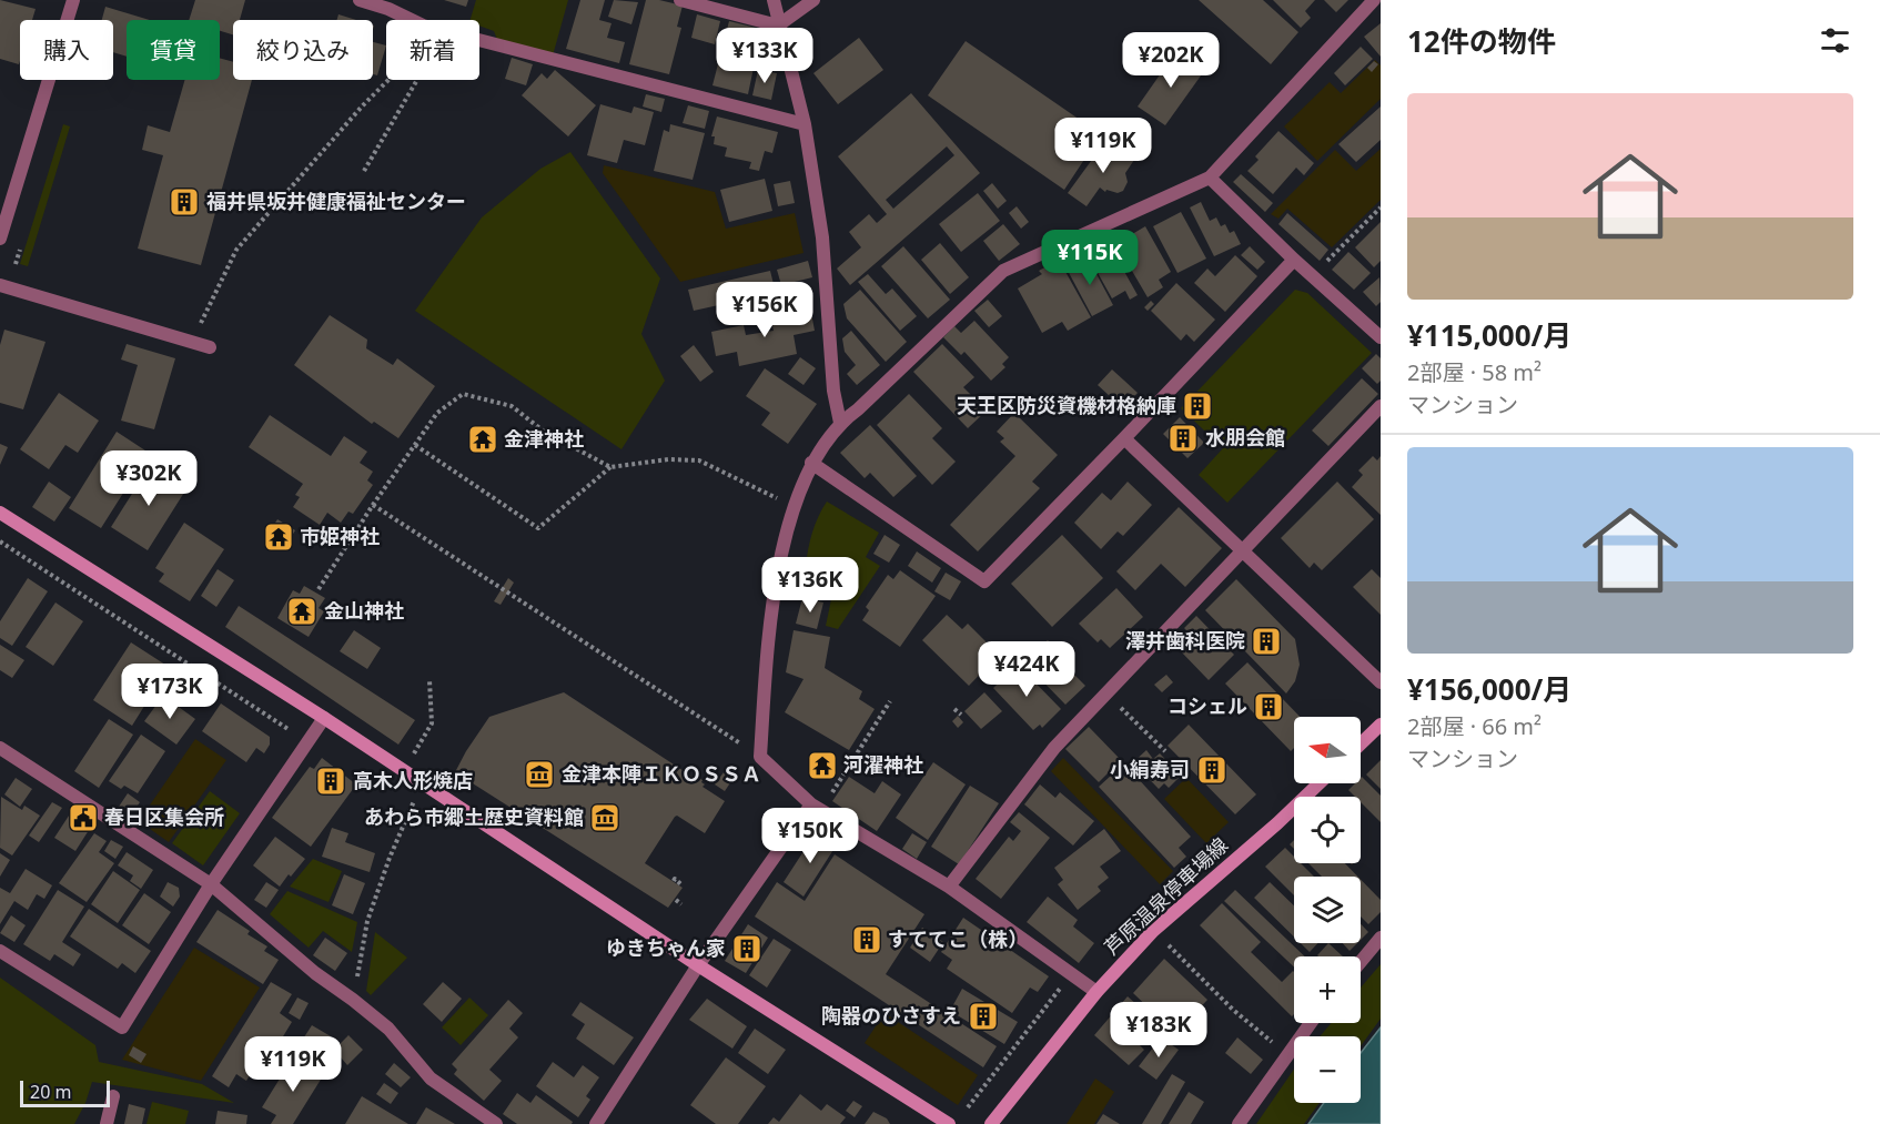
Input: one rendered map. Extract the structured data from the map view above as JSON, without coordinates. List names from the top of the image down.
{
  "streets": {
    "street": ["芦原温泉停車場線"]
  },
  "places": {
    "building": [
      "福井県坂井健康福祉センター",
      "天王区防災資機材格納庫",
      "水朋会館",
      "澤井歯科医院",
      "コシェル",
      "小絹寿司",
      "高木人形焼店",
      "すててこ（株）",
      "ゆきちゃん家",
      "陶器のひさすえ"
    ],
    "temple": [
      "金津神社",
      "市姫神社",
      "金山神社",
      "河濯神社"
    ],
    "museum": ["金津本陣ＩＫＯＳＳＡ", "あわら市郷土歴史資料館"],
    "public building": ["春日区集会所"]
  },
  "scale_bar": "20 m",
  "north": "left",
  "page": {
    "heading": "12件の物件",
    "chip": [
      "購入",
      "賃貸",
      "絞り込み",
      "新着"
    ],
    "price": [
      "¥133K",
      "¥202K",
      "¥119K",
      "¥115K",
      "¥156K",
      "¥302K",
      "¥136K",
      "¥424K",
      "¥173K",
      "¥150K",
      "¥183K",
      "¥119K"
    ],
    "list": [
      {
        "name": "¥115,000/月",
        "note": "2部屋 · 58 m² · マンション"
      },
      {
        "name": "¥156,000/月",
        "note": "2部屋 · 66 m² · マンション"
      }
    ],
    "map_buttons": ["+", "−"],
    "scale": "20 m"
  }
}
